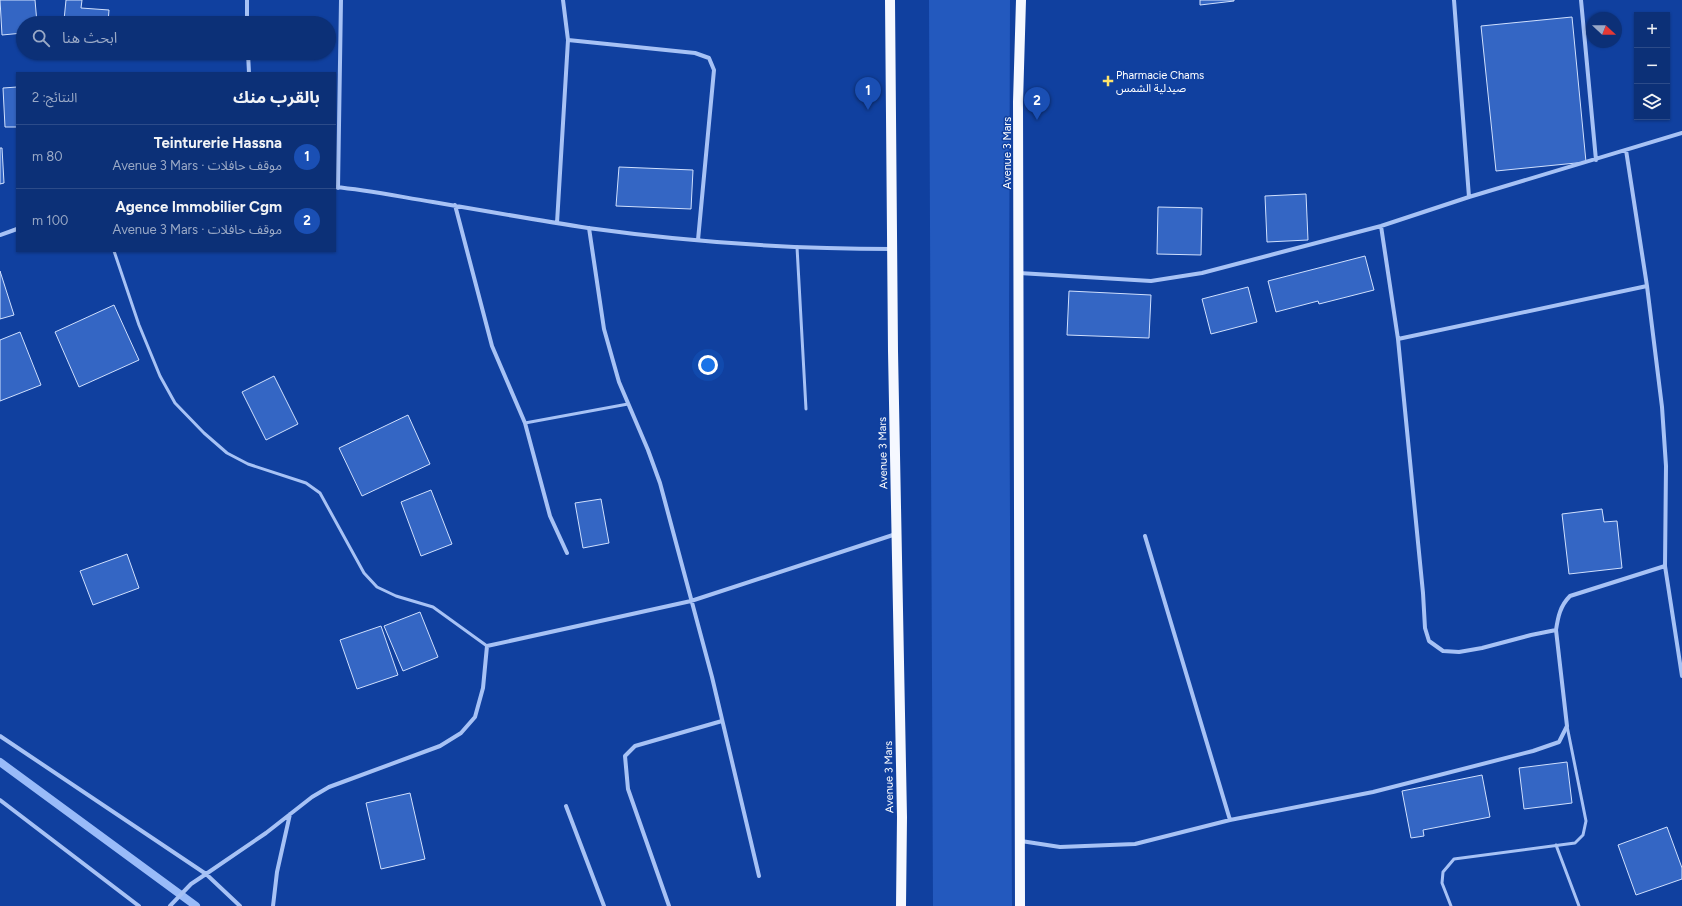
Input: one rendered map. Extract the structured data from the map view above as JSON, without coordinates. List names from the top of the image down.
{
  "streets": {
    "main road": ["Avenue 3 Mars"]
  },
  "places": {
    "health": ["Pharmacie Chams صيدلية الشمس"]
  },
  "north": "right",
  "page": {
    "map_buttons": ["+", "−"],
    "search": "ابحث هنا",
    "heading": ["بالقرب منك", "النتائج: 2"],
    "pins": ["1", "2"],
    "list": [
      {
        "mark": "1",
        "name": "Teinturerie Hassna",
        "note": "موقف حافلات · Avenue 3 Mars",
        "value": "80 m"
      },
      {
        "mark": "2",
        "name": "Agence Immobilier Cgm",
        "note": "موقف حافلات · Avenue 3 Mars",
        "value": "100 m"
      }
    ]
  }
}
